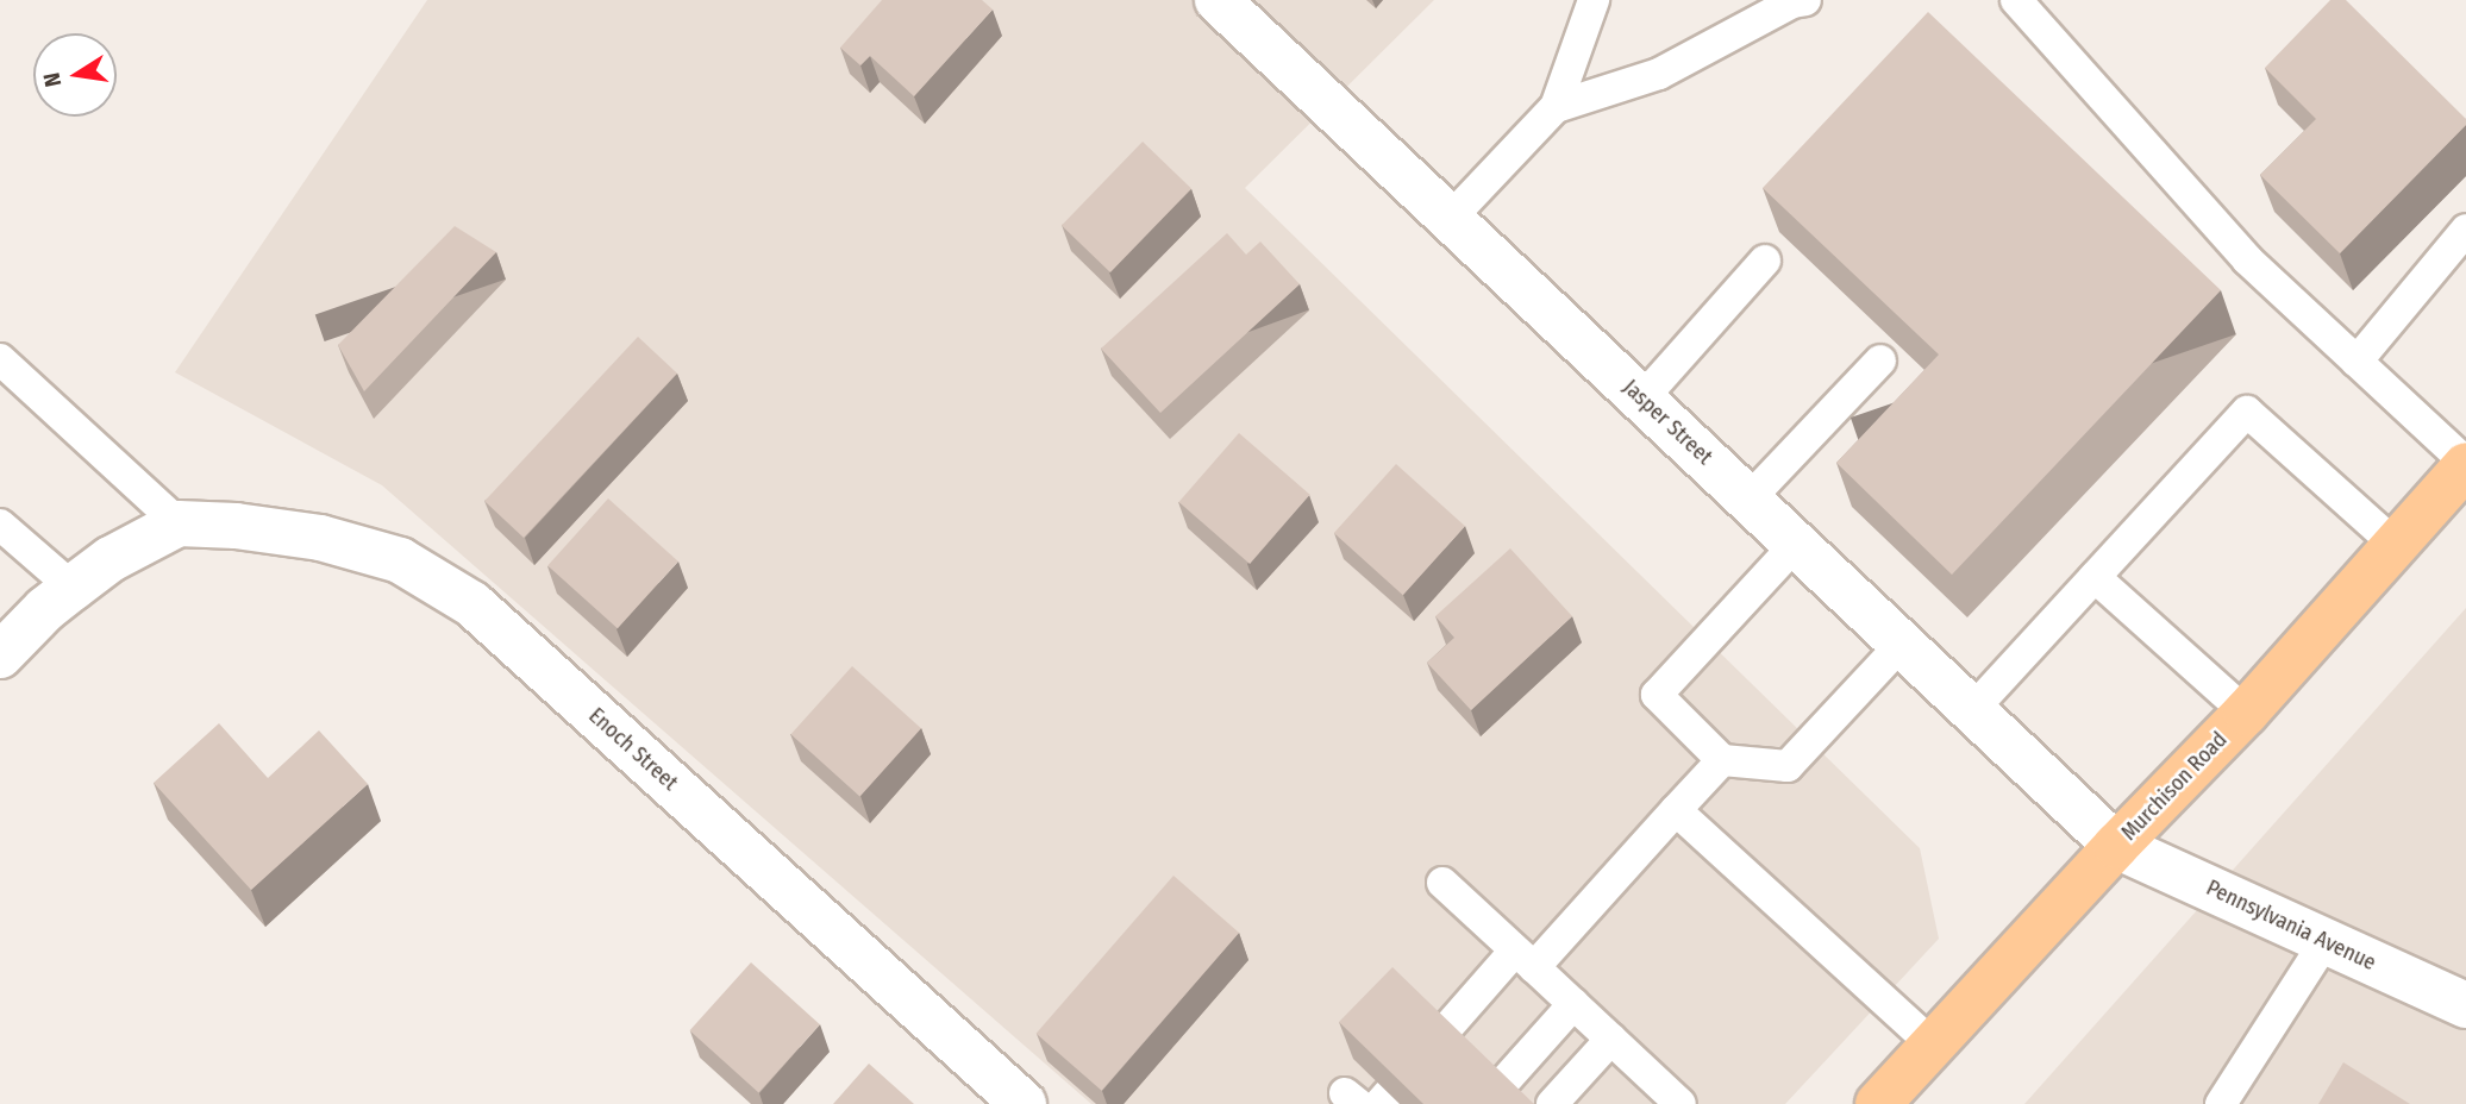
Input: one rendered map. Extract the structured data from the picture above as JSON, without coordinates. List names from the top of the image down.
{
  "streets": {
    "main road": ["Murchison Road"],
    "street": ["Jasper Street", "Enoch Street", "Pennsylvania Avenue"]
  },
  "crossings": [
    ["Jasper Street", "Murchison Road"],
    ["Jasper Street", "Pennsylvania Avenue"],
    ["Murchison Road", "Pennsylvania Avenue"]
  ],
  "north": "left"
}
